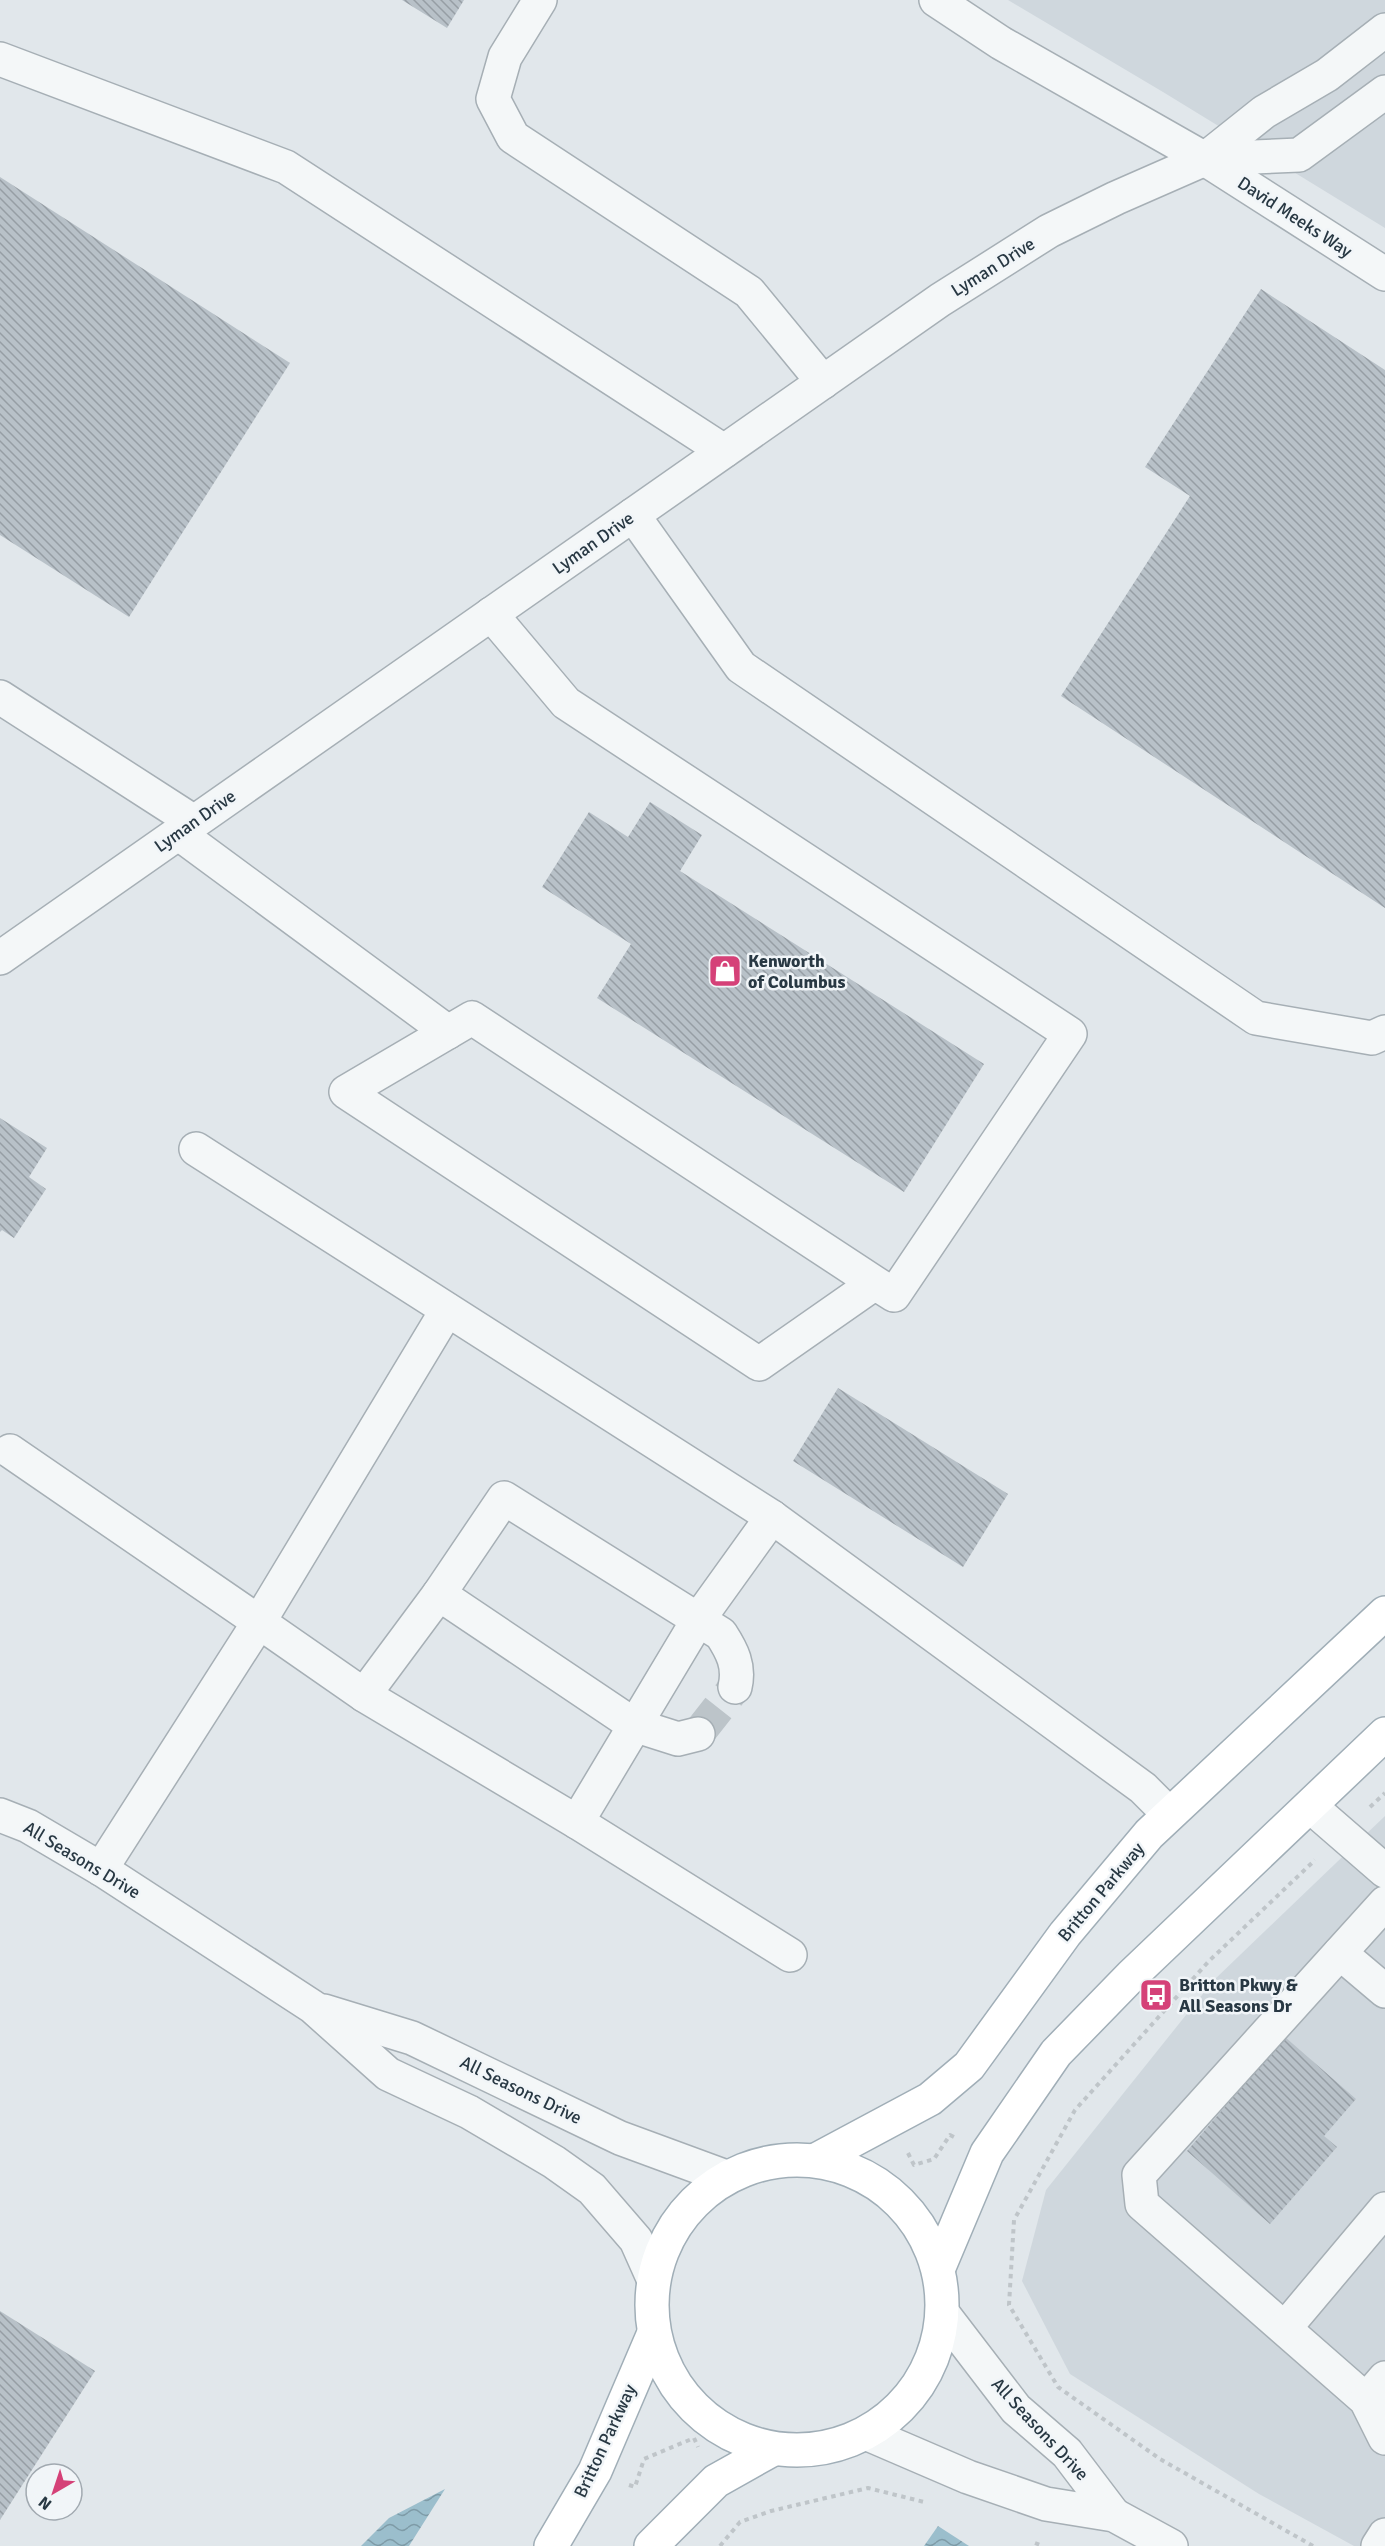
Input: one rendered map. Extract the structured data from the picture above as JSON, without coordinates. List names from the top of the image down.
{
  "streets": {
    "main road": ["Britton Parkway"],
    "street": ["David Meeks Way", "Lyman Drive", "All Seasons Drive"]
  },
  "crossings": [
    ["David Meeks Way", "Lyman Drive"]
  ],
  "places": {
    "shop": ["Kenworth of Columbus"],
    "bus stop": ["Britton Pkwy & All Seasons Dr"]
  },
  "north": "bottom left"
}
